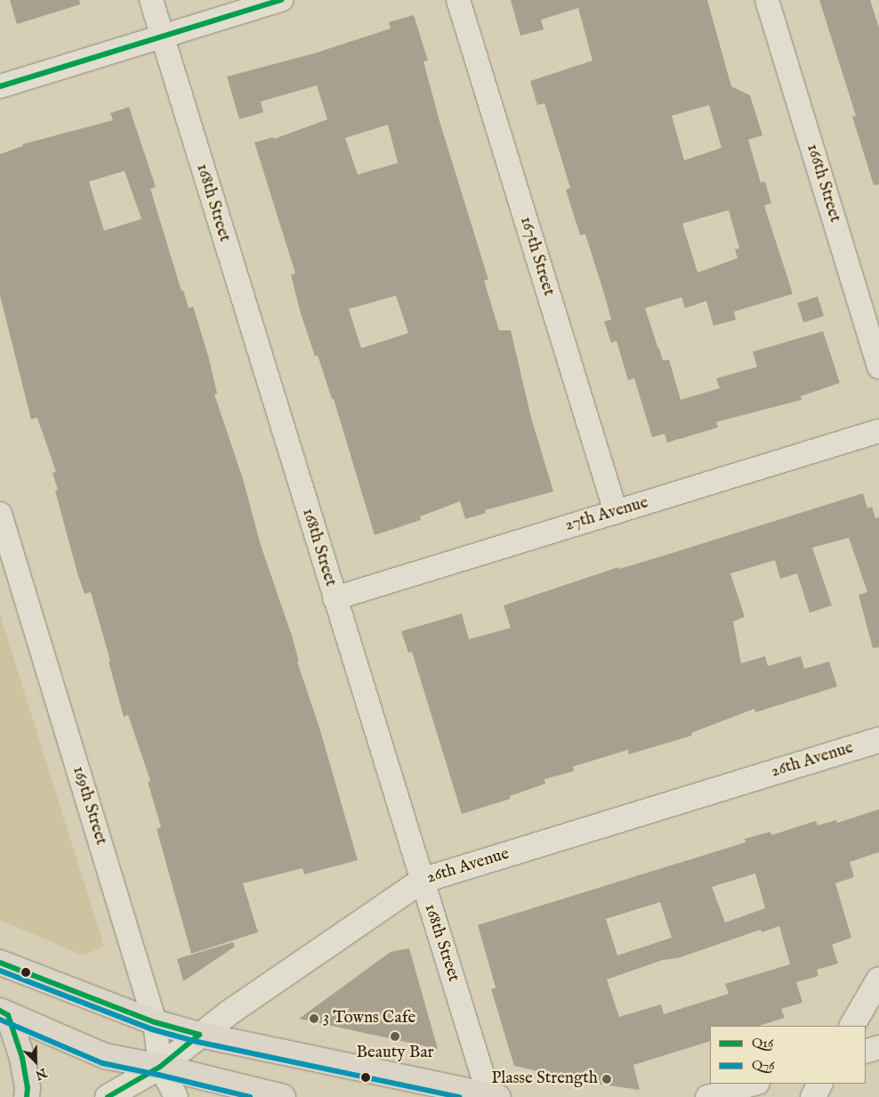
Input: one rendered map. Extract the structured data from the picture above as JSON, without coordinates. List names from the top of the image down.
{
  "streets": {
    "street": [
      "166th Street",
      "168th Street",
      "167th Street",
      "27th Avenue",
      "26th Avenue",
      "169th Street"
    ]
  },
  "crossings": [
    ["168th Street", "27th Avenue"],
    ["168th Street", "26th Avenue"],
    ["167th Street", "27th Avenue"],
    ["26th Avenue", "169th Street"]
  ],
  "places": ["3 Towns Cafe", "Beauty Bar", "Plasse Strength"],
  "lines": ["transit line Q16", "transit line Q76"],
  "legend": ["Q16", "Q76"],
  "north": "bottom right"
}
